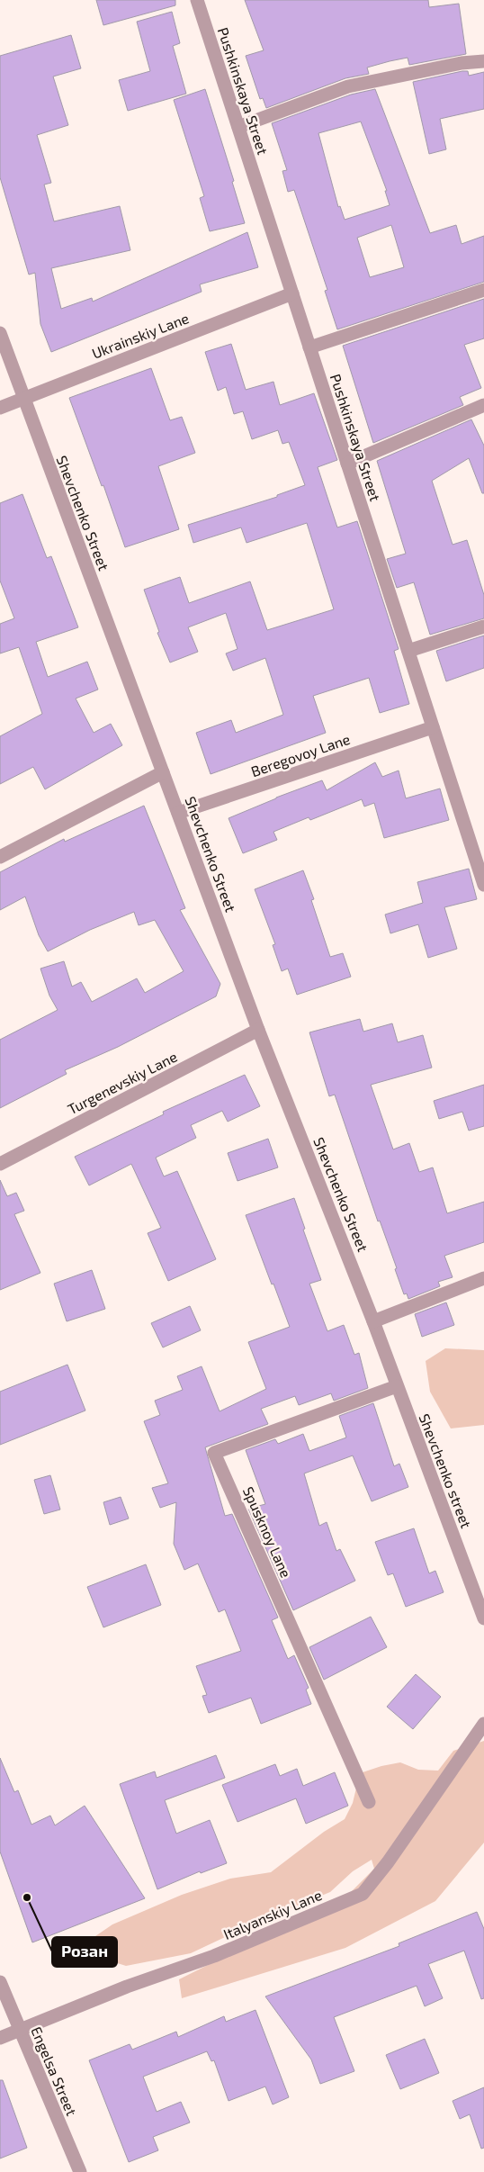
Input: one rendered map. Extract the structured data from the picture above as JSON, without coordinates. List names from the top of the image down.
{
  "streets": {
    "street": [
      "Pushkinskaya Street",
      "Ukrainskiy Lane",
      "Shevchenko Street",
      "Beregovoy Lane",
      "Turgenevskiy Lane",
      "Shevchenko street",
      "Spusknoy Lane",
      "Italyanskiy Lane",
      "Engelsa Street"
    ]
  },
  "crossings": [
    ["Pushkinskaya Street", "Ukrainskiy Lane"],
    ["Pushkinskaya Street", "Beregovoy Lane"],
    ["Ukrainskiy Lane", "Shevchenko Street"],
    ["Shevchenko Street", "Beregovoy Lane"],
    ["Shevchenko Street", "Turgenevskiy Lane"],
    ["Shevchenko Street", "Shevchenko street"],
    ["Shevchenko Street", "Spusknoy Lane"],
    ["Shevchenko street", "Spusknoy Lane"],
    ["Italyanskiy Lane", "Engelsa Street"]
  ],
  "places": ["Розан"]
}
